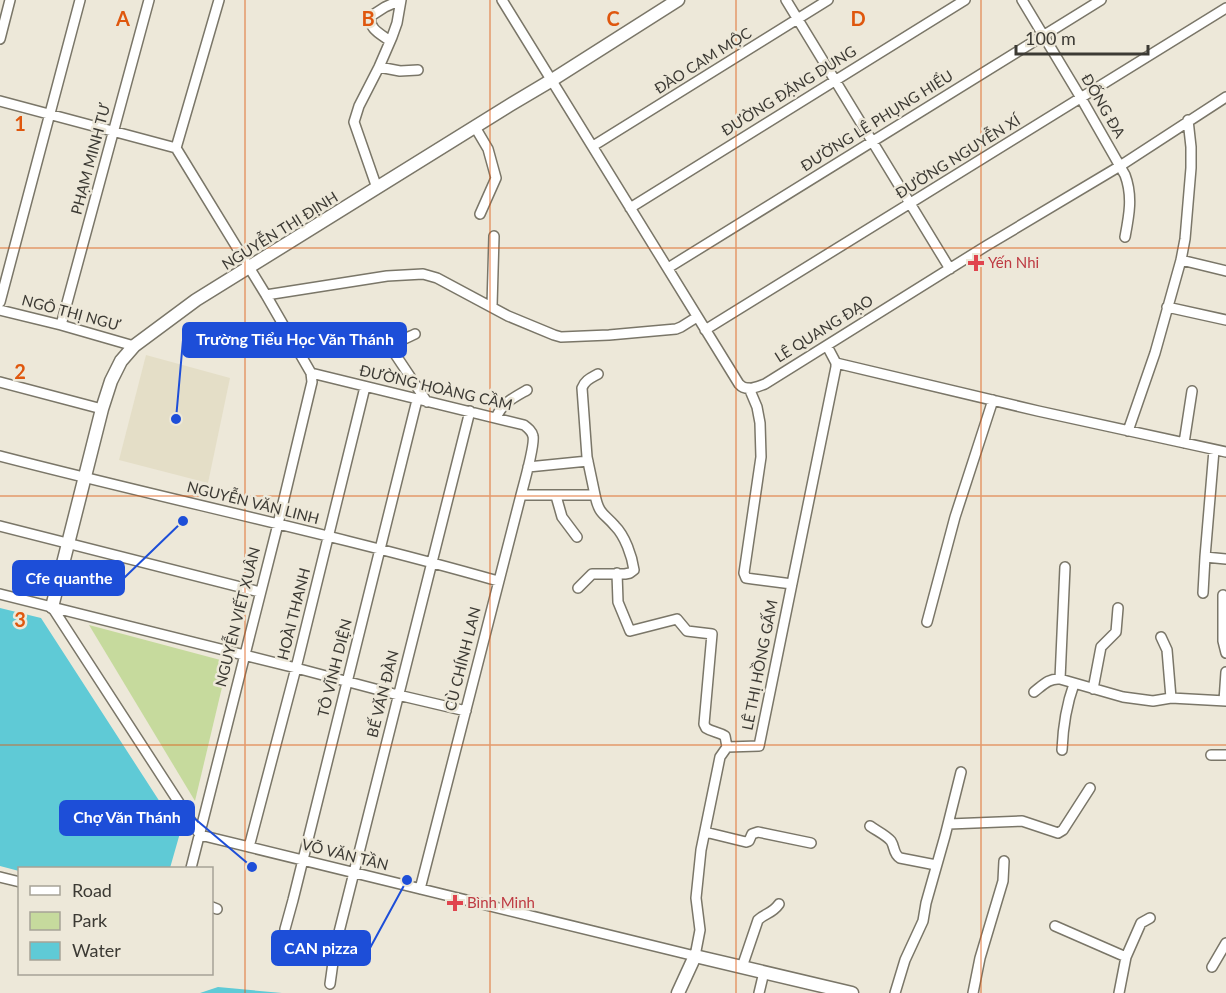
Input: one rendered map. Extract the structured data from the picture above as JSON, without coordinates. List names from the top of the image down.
{
  "streets": {
    "street": [
      "ĐÀO CAM MỘC",
      "ĐƯỜNG ĐẶNG DUNG",
      "ĐỐNG ĐA",
      "ĐƯỜNG LÊ PHỤNG HIỂU",
      "ĐƯỜNG NGUYỄN XÍ",
      "PHẠM MINH TƯ",
      "NGUYỄN THỊ ĐỊNH",
      "NGÔ THỊ NGƯ",
      "LÊ QUANG ĐẠO",
      "ĐƯỜNG HOÀNG CẦM",
      "NGUYỄN VĂN LINH",
      "HOÀI THANH",
      "NGUYỄN VIẾT XUÂN",
      "CÙ CHÍNH LAN",
      "LÊ THỊ HỒNG GẤM",
      "TÔ VĨNH DIỆN",
      "BẾ VĂN ĐÀN",
      "VÕ VĂN TẦN"
    ]
  },
  "crossings": [
    ["ĐỐNG ĐA", "ĐƯỜNG LÊ PHỤNG HIỂU"],
    ["ĐỐNG ĐA", "ĐƯỜNG NGUYỄN XÍ"],
    ["ĐỐNG ĐA", "LÊ QUANG ĐẠO"],
    ["PHẠM MINH TƯ", "NGÔ THỊ NGƯ"],
    ["NGUYỄN THỊ ĐỊNH", "NGÔ THỊ NGƯ"],
    ["NGUYỄN THỊ ĐỊNH", "NGUYỄN VĂN LINH"],
    ["ĐƯỜNG HOÀNG CẦM", "HOÀI THANH"],
    ["ĐƯỜNG HOÀNG CẦM", "NGUYỄN VIẾT XUÂN"],
    ["ĐƯỜNG HOÀNG CẦM", "CÙ CHÍNH LAN"],
    ["ĐƯỜNG HOÀNG CẦM", "TÔ VĨNH DIỆN"],
    ["ĐƯỜNG HOÀNG CẦM", "BẾ VĂN ĐÀN"],
    ["NGUYỄN VĂN LINH", "HOÀI THANH"],
    ["NGUYỄN VĂN LINH", "NGUYỄN VIẾT XUÂN"],
    ["NGUYỄN VĂN LINH", "CÙ CHÍNH LAN"],
    ["NGUYỄN VĂN LINH", "TÔ VĨNH DIỆN"],
    ["NGUYỄN VĂN LINH", "BẾ VĂN ĐÀN"],
    ["HOÀI THANH", "VÕ VĂN TẦN"],
    ["NGUYỄN VIẾT XUÂN", "VÕ VĂN TẦN"],
    ["CÙ CHÍNH LAN", "VÕ VĂN TẦN"],
    ["LÊ THỊ HỒNG GẤM", "VÕ VĂN TẦN"],
    ["TÔ VĨNH DIỆN", "VÕ VĂN TẦN"],
    ["BẾ VĂN ĐÀN", "VÕ VĂN TẦN"]
  ],
  "places": {
    "health": ["Yến Nhi", "Bình Minh"],
    "other": [
      "Trường Tiểu Học Văn Thánh",
      "Cfe quanthe",
      "Chợ Văn Thánh",
      "CAN pizza"
    ]
  },
  "legend": ["Road", "Park", "Water"],
  "scale_bar": "100 m",
  "grid": {
    "columns": [
      "A",
      "B",
      "C",
      "D"
    ],
    "rows": ["1", "2", "3"]
  }
}
